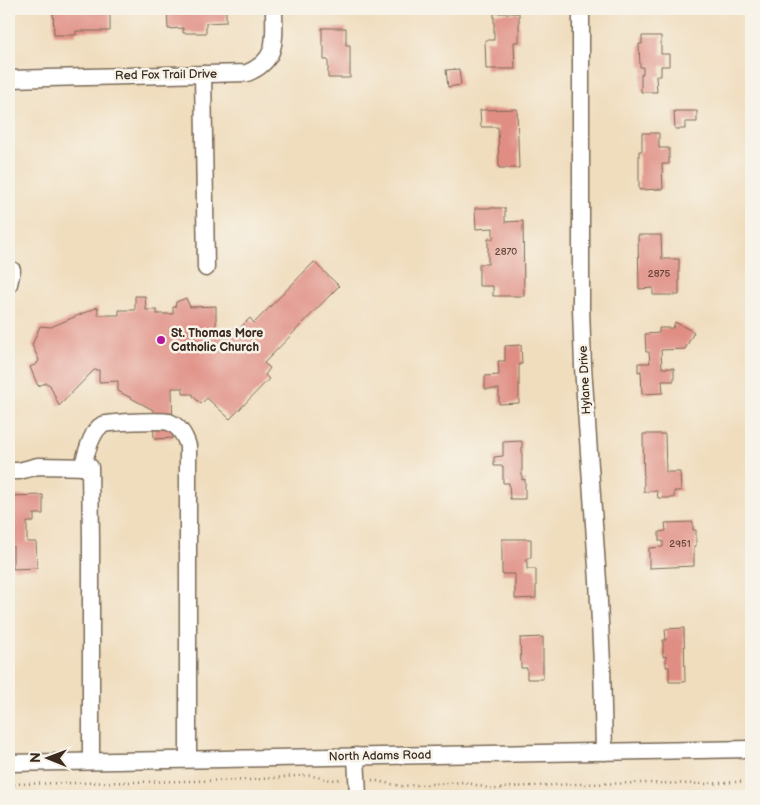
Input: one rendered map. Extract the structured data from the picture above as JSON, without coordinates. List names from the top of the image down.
{
  "streets": {
    "street": ["Red Fox Trail Drive", "Hylane Drive", "North Adams Road"]
  },
  "crossings": [
    ["Hylane Drive", "North Adams Road"]
  ],
  "places": ["St. Thomas More Catholic Church"],
  "house_numbers": ["2870", "2875", "2951"],
  "north": "left"
}
